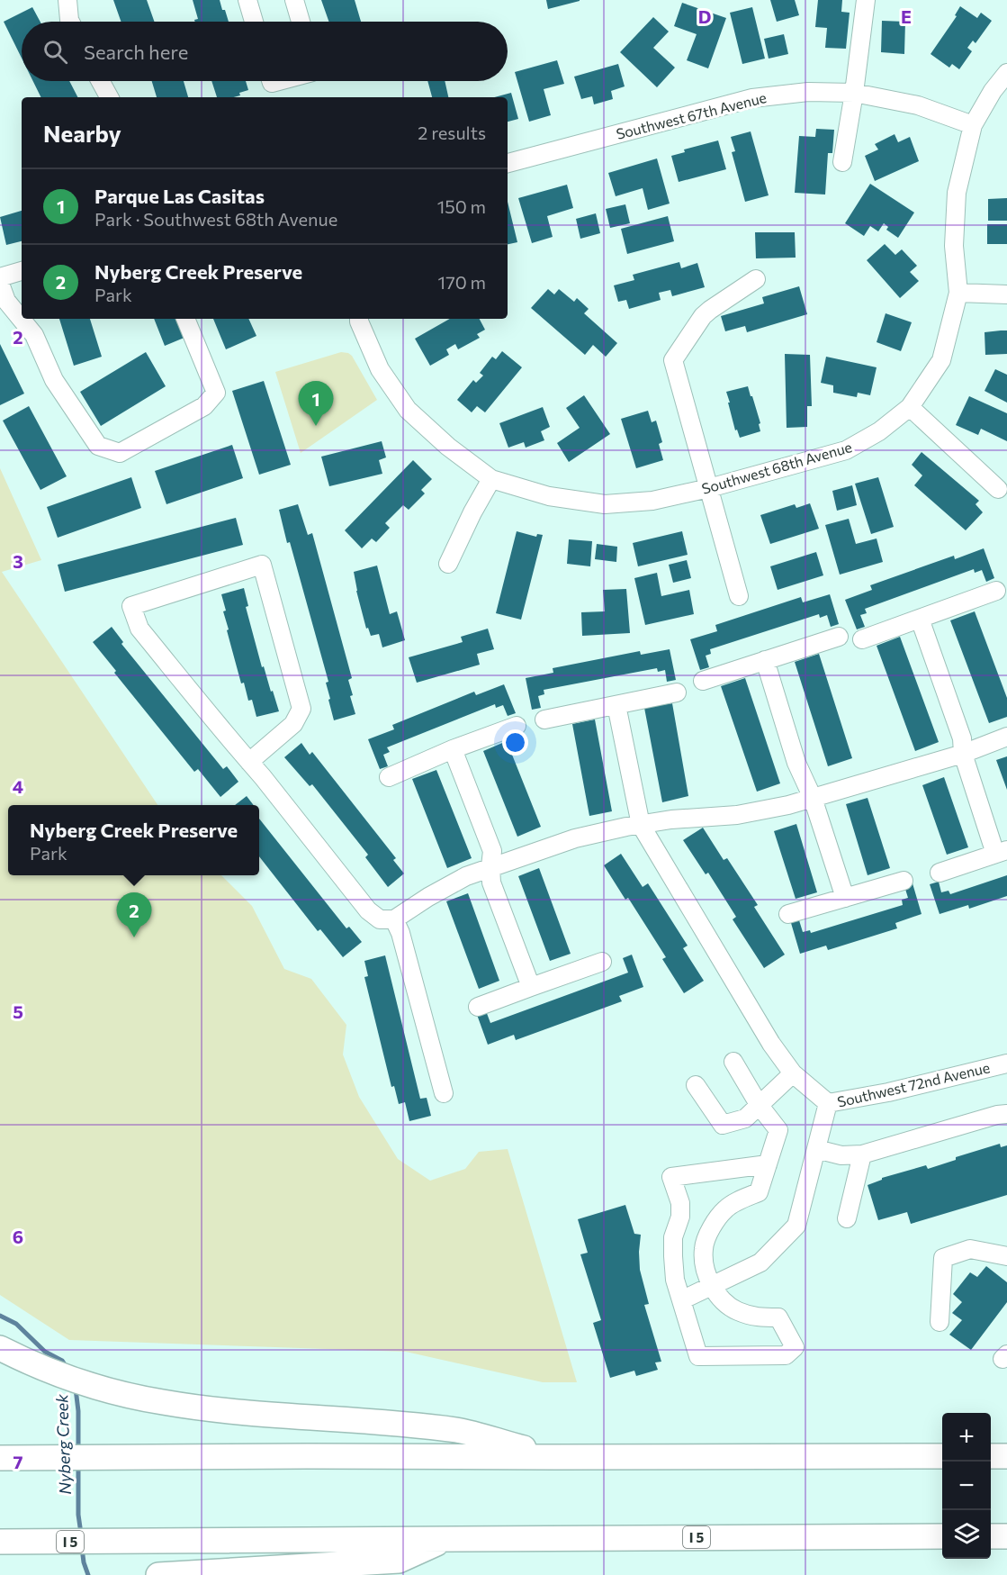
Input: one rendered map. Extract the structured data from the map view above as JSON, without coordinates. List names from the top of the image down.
{
  "streets": {
    "highway": ["I 5"],
    "street": ["Southwest 67th Avenue", "Southwest 68th Avenue", "Southwest 72nd Avenue"]
  },
  "crossings": [
    ["Southwest 67th Avenue", "Southwest 68th Avenue"]
  ],
  "water": ["Nyberg Creek"],
  "page": {
    "search": "Search here",
    "heading": ["Nearby", "2 results"],
    "list": [
      {
        "mark": "1",
        "name": "Parque Las Casitas",
        "note": "Park · Southwest 68th Avenue",
        "value": "150 m"
      },
      {
        "mark": "2",
        "name": "Nyberg Creek Preserve",
        "note": "Park",
        "value": "170 m"
      }
    ],
    "pins": ["1", "2"],
    "popup": ["Nyberg Creek Preserve", "Park"],
    "map_buttons": ["+", "−"]
  },
  "grid": {
    "columns": ["D", "E"],
    "rows": [
      "2",
      "3",
      "4",
      "5",
      "6",
      "7"
    ]
  }
}
